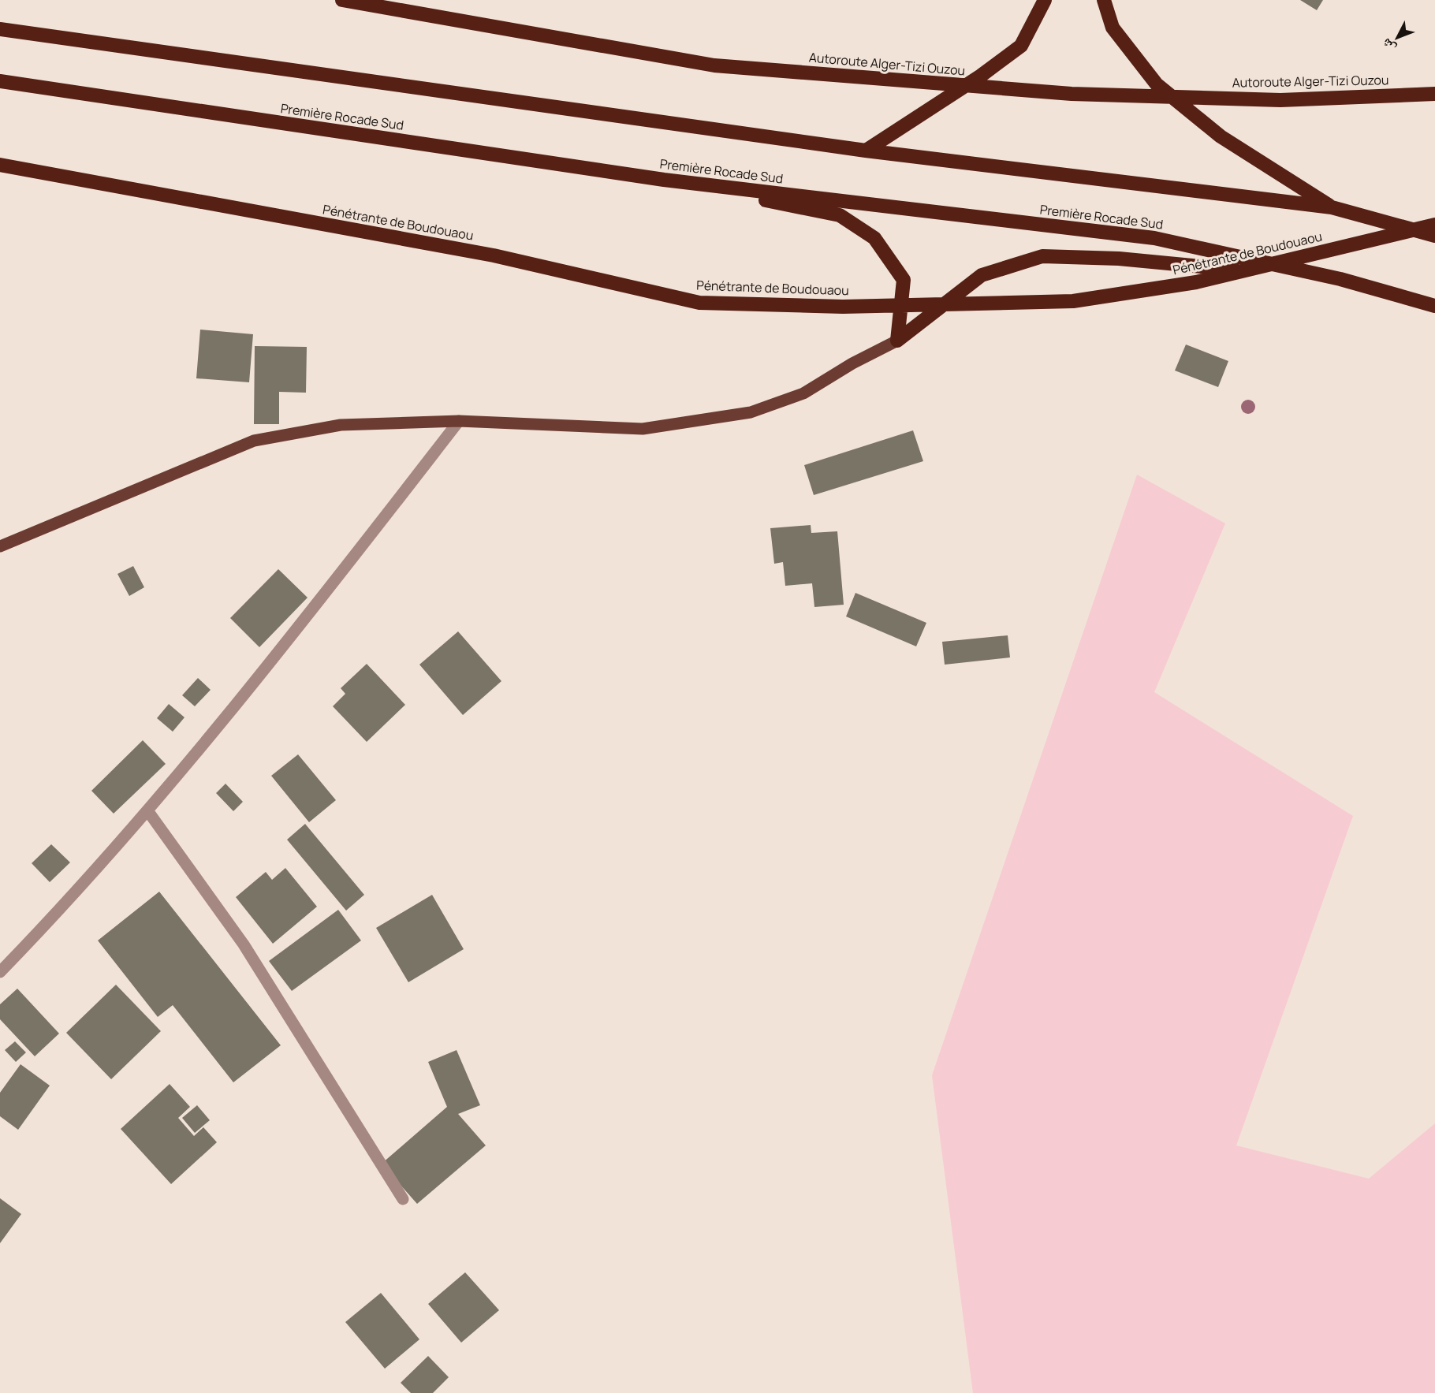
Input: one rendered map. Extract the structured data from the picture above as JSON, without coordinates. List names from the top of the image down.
{
  "streets": {
    "highway": ["Autoroute Alger-Tizi Ouzou", "Première Rocade Sud", "Pénétrante de Boudouaou"]
  },
  "north": "bottom left"
}
